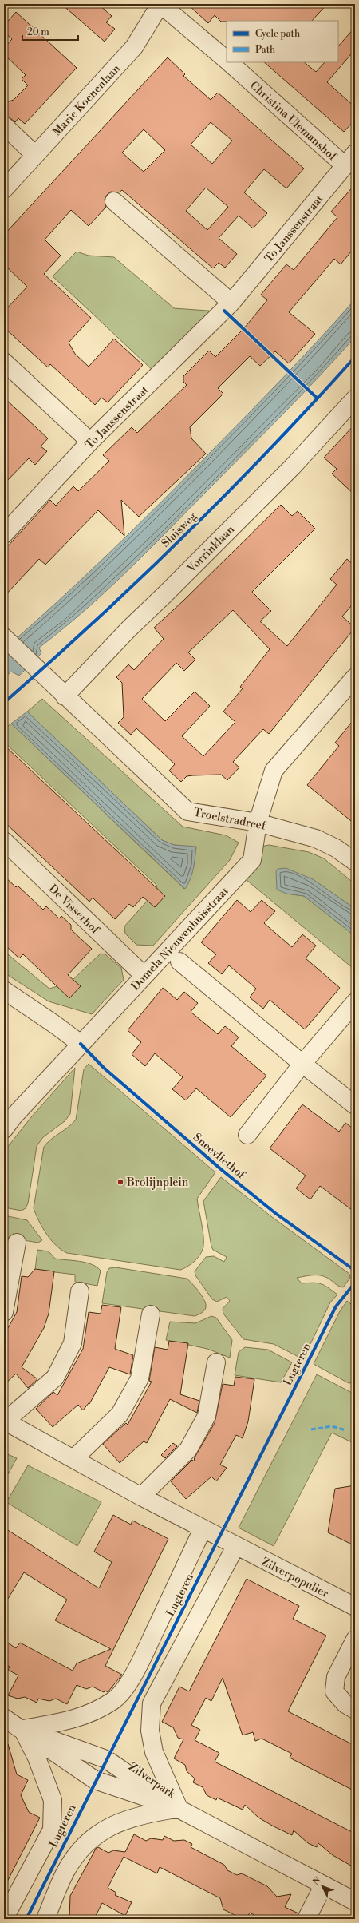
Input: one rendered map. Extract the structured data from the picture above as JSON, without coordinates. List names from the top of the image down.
{
  "streets": {
    "street": [
      "Marie Koenenlaan",
      "Christina Ulemanshof",
      "To Janssenstraat",
      "Vorrinklaan",
      "Troelstradreef",
      "De Visserhof",
      "Domela Nieuwenhuisstraat",
      "Lugteren",
      "Zilverpopulier",
      "Zilverpark"
    ],
    "cycle path": ["Sluisweg", "Sneevliethof"]
  },
  "crossings": [
    ["Marie Koenenlaan", "Christina Ulemanshof"],
    ["Christina Ulemanshof", "To Janssenstraat"],
    ["Vorrinklaan", "Troelstradreef"],
    ["Troelstradreef", "Domela Nieuwenhuisstraat"],
    ["De Visserhof", "Domela Nieuwenhuisstraat"],
    ["Lugteren", "Zilverpopulier"],
    ["Lugteren", "Zilverpark"]
  ],
  "places": ["Brolijnplein"],
  "legend": ["Cycle path", "Path"],
  "scale_bar": "20 m",
  "north": "top left"
}
